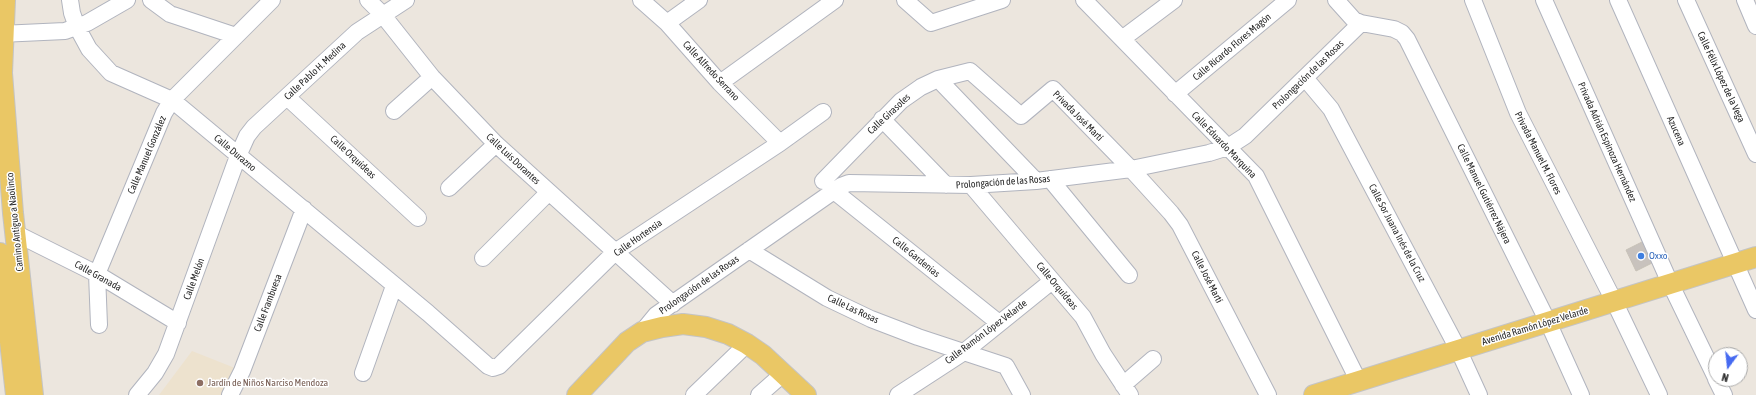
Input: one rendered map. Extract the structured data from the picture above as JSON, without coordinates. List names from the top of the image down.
{
  "streets": {
    "main road": ["Camino Antiguo a Naolinco", "Avenida Ramón López Velarde"],
    "street": [
      "Calle Ricardo Flores Magón",
      "Calle Pablo H. Medina",
      "Calle Alfredo Serrano",
      "Prolongación de las Rosas",
      "Calle Félix López de la Vega",
      "Calle Girasoles",
      "Privada José Martí",
      "Azucena",
      "Privada Adrián Espinoza Hernández",
      "Calle Eduardo Marquina",
      "Calle Durazno",
      "Privada Manuel M. Flores",
      "Calle Manuel González",
      "Calle Orquídeas",
      "Calle Luis Dorantes",
      "Calle Manuel Gutiérrez Nájera",
      "Calle Sor Juana Inés de la Cruz",
      "Calle Hortensia",
      "Calle Gardenias",
      "Calle Granada",
      "Calle José Martí",
      "Calle Melón",
      "Calle Frambuesa",
      "Calle Las Rosas",
      "Calle Ramón López Velarde"
    ]
  },
  "crossings": [
    ["Calle Ricardo Flores Magón", "Calle Eduardo Marquina"],
    ["Calle Pablo H. Medina", "Calle Durazno"],
    ["Calle Pablo H. Medina", "Calle Orquídeas"],
    ["Calle Pablo H. Medina", "Calle Luis Dorantes"],
    ["Calle Pablo H. Medina", "Calle Melón"],
    ["Calle Alfredo Serrano", "Calle Hortensia"],
    ["Prolongación de las Rosas", "Calle Girasoles"],
    ["Prolongación de las Rosas", "Privada José Martí"],
    ["Prolongación de las Rosas", "Calle Eduardo Marquina"],
    ["Prolongación de las Rosas", "Calle Orquídeas"],
    ["Prolongación de las Rosas", "Calle Luis Dorantes"],
    ["Prolongación de las Rosas", "Calle Manuel Gutiérrez Nájera"],
    ["Prolongación de las Rosas", "Calle Sor Juana Inés de la Cruz"],
    ["Prolongación de las Rosas", "Calle Gardenias"],
    ["Prolongación de las Rosas", "Calle José Martí"],
    ["Prolongación de las Rosas", "Calle Las Rosas"],
    ["Calle Girasoles", "Privada José Martí"],
    ["Calle Girasoles", "Calle Gardenias"],
    ["Privada José Martí", "Calle José Martí"],
    ["Azucena", "Avenida Ramón López Velarde"],
    ["Privada Adrián Espinoza Hernández", "Avenida Ramón López Velarde"],
    ["Calle Eduardo Marquina", "Avenida Ramón López Velarde"],
    ["Calle Durazno", "Calle Manuel González"],
    ["Calle Durazno", "Calle Hortensia"],
    ["Calle Durazno", "Calle Melón"],
    ["Calle Durazno", "Calle Frambuesa"],
    ["Privada Manuel M. Flores", "Avenida Ramón López Velarde"],
    ["Calle Manuel González", "Calle Granada"],
    ["Calle Orquídeas", "Calle Ramón López Velarde"],
    ["Calle Luis Dorantes", "Calle Hortensia"],
    ["Calle Manuel Gutiérrez Nájera", "Avenida Ramón López Velarde"],
    ["Camino Antiguo a Naolinco", "Calle Granada"],
    ["Calle Sor Juana Inés de la Cruz", "Avenida Ramón López Velarde"],
    ["Calle Gardenias", "Calle Ramón López Velarde"],
    ["Calle Granada", "Calle Melón"],
    ["Calle Las Rosas", "Calle Ramón López Velarde"]
  ],
  "places": ["Oxxo", "Jardín de Niños Narciso Mendoza"],
  "north": "bottom"
}
